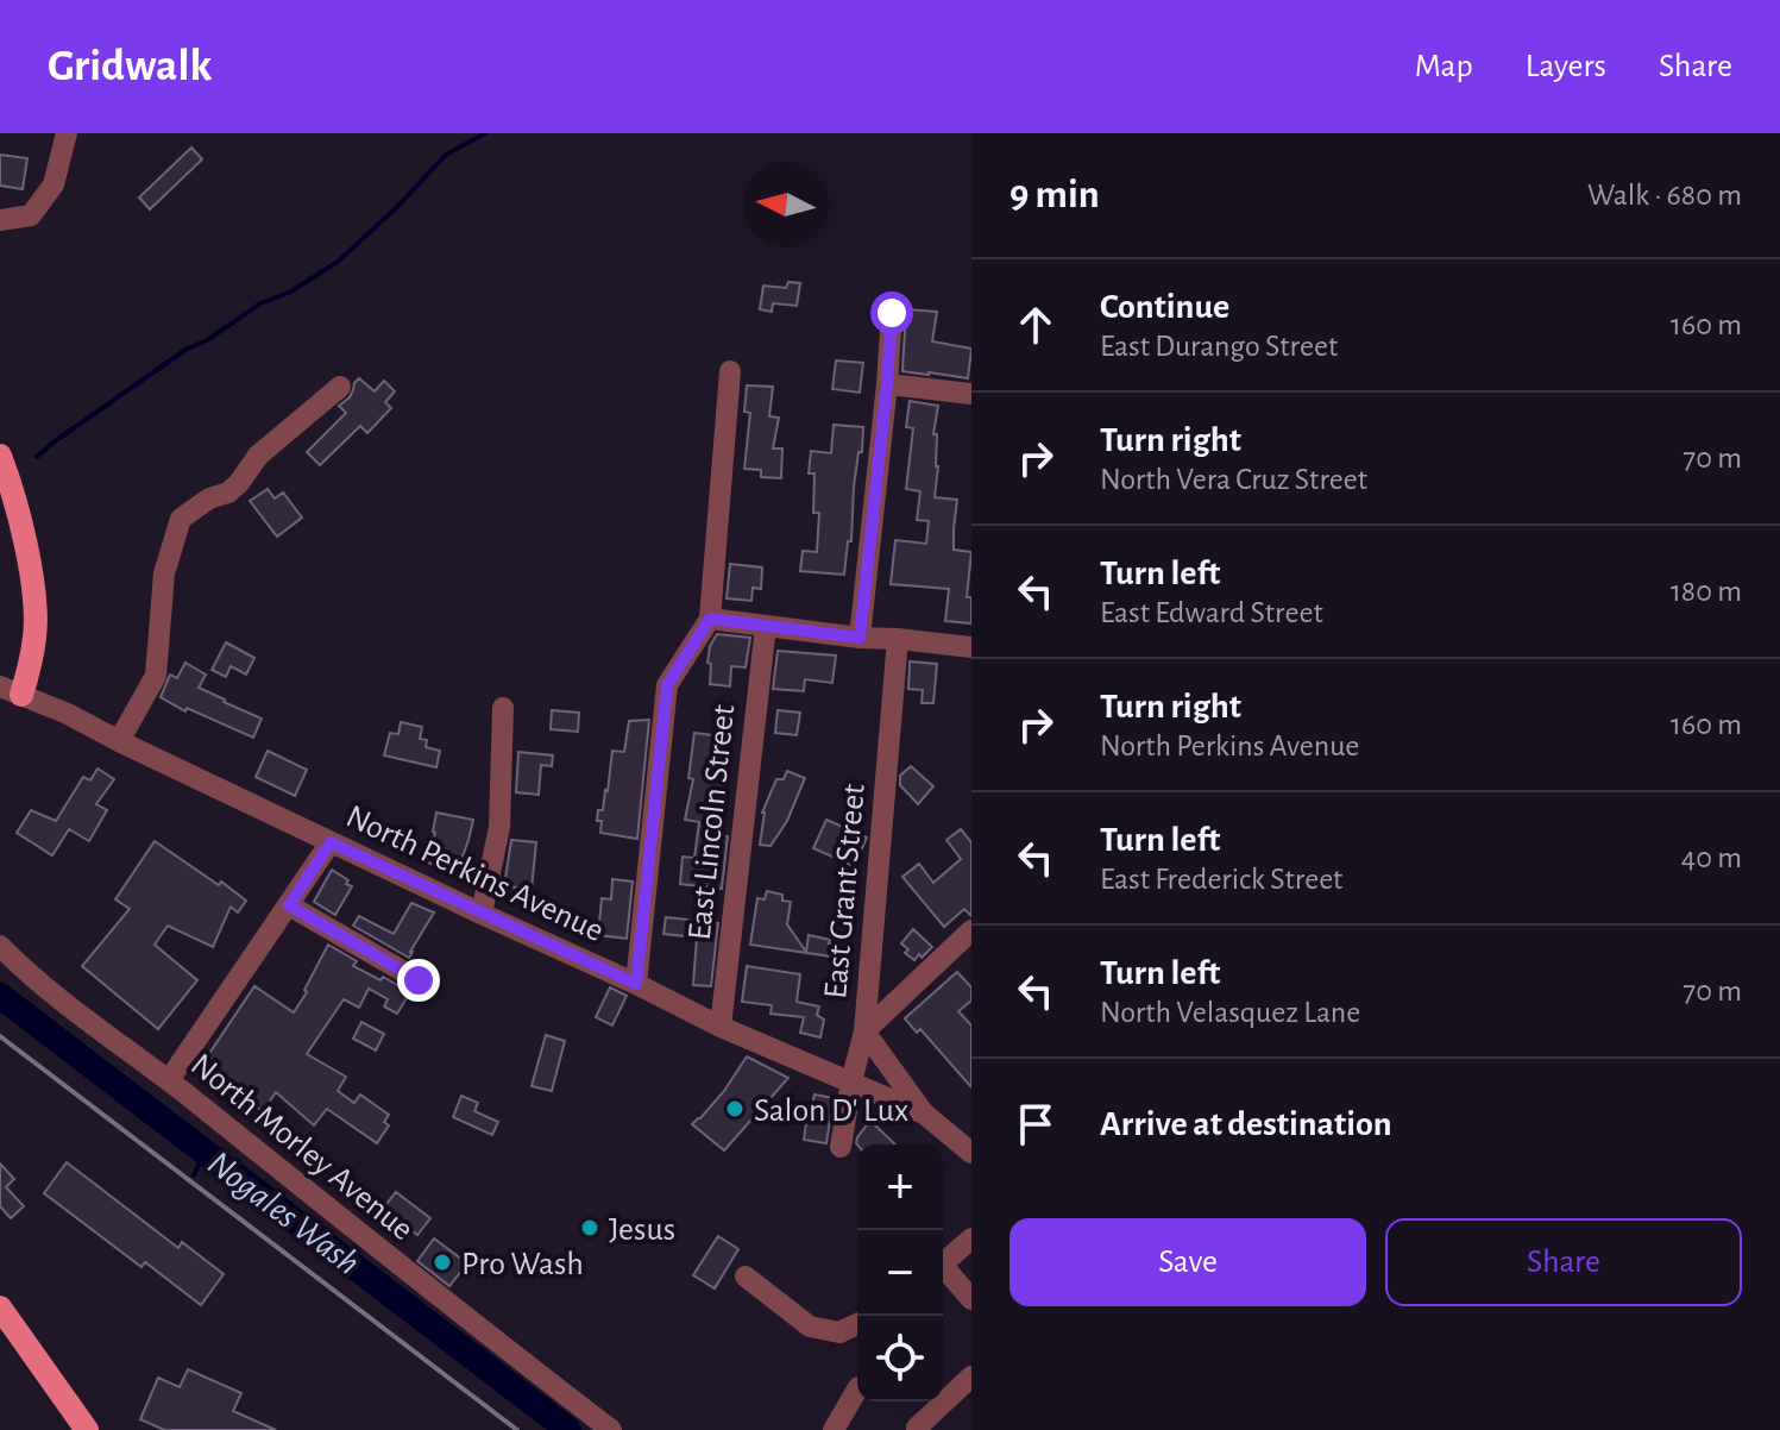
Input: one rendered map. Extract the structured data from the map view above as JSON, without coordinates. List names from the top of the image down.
{
  "streets": {
    "street": [
      "East Lincoln Street",
      "North Perkins Avenue",
      "East Grant Street",
      "North Morley Avenue"
    ]
  },
  "crossings": [
    ["East Lincoln Street", "North Perkins Avenue"],
    ["North Perkins Avenue", "East Grant Street"]
  ],
  "water": ["Nogales Wash"],
  "places": ["Salon D' Lux", "Jesus", "Pro Wash"],
  "north": "left",
  "page": {
    "header": "Gridwalk",
    "nav": ["Map", "Layers", "Share"],
    "heading": ["9 min", "Walk · 680 m"],
    "list": [
      ["Continue", "East Durango Street", "160 m"],
      ["Turn right", "North Vera Cruz Street", "70 m"],
      ["Turn left", "East Edward Street", "180 m"],
      ["Turn right", "North Perkins Avenue", "160 m"],
      ["Turn left", "East Frederick Street", "40 m"],
      ["Turn left", "North Velasquez Lane", "70 m"],
      "Arrive at destination"
    ],
    "map_buttons": ["+", "−"],
    "buttons": ["Save", "Share"]
  }
}
